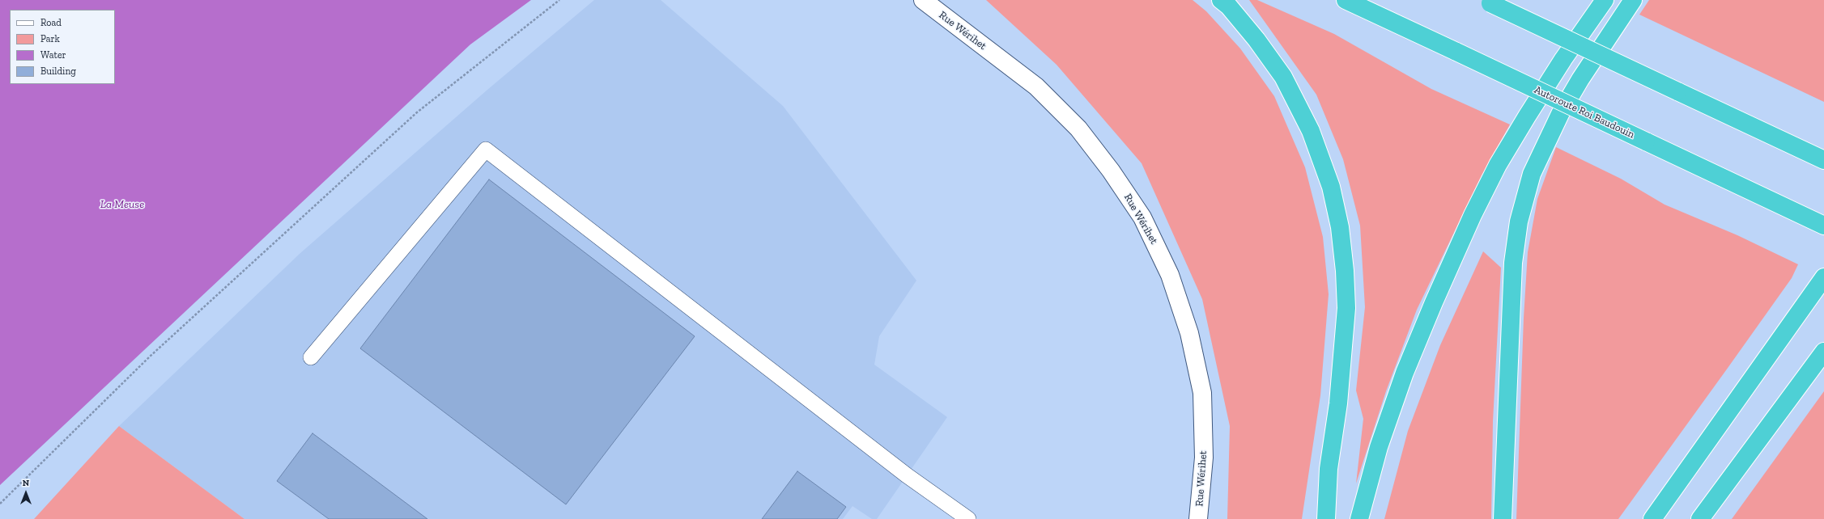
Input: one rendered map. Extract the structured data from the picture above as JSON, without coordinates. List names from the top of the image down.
{
  "streets": {
    "highway": ["Autoroute Roi Baudouin"],
    "street": ["Rue Wérihet"]
  },
  "water": ["La Meuse"],
  "legend": [
    "Road",
    "Park",
    "Water",
    "Building"
  ],
  "north": "top"
}
